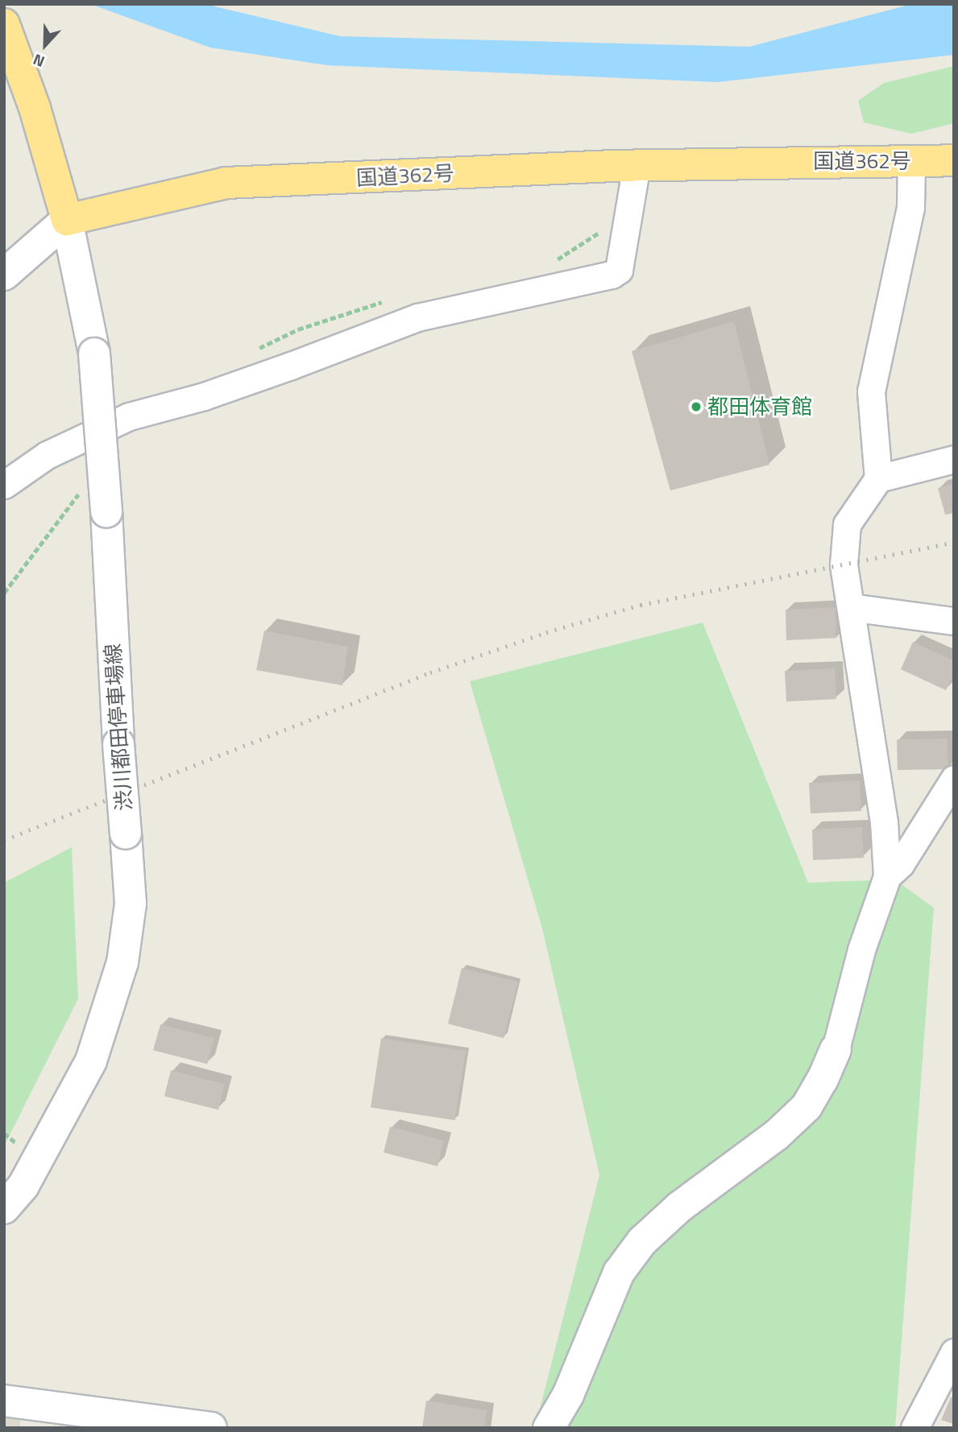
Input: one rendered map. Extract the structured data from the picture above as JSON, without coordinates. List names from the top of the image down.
{
  "streets": {
    "highway": ["国道362号"],
    "main road": ["渋川都田停車場線"]
  },
  "crossings": [
    ["国道362号", "渋川都田停車場線"]
  ],
  "places": ["都田体育館"],
  "north": "bottom"
}
